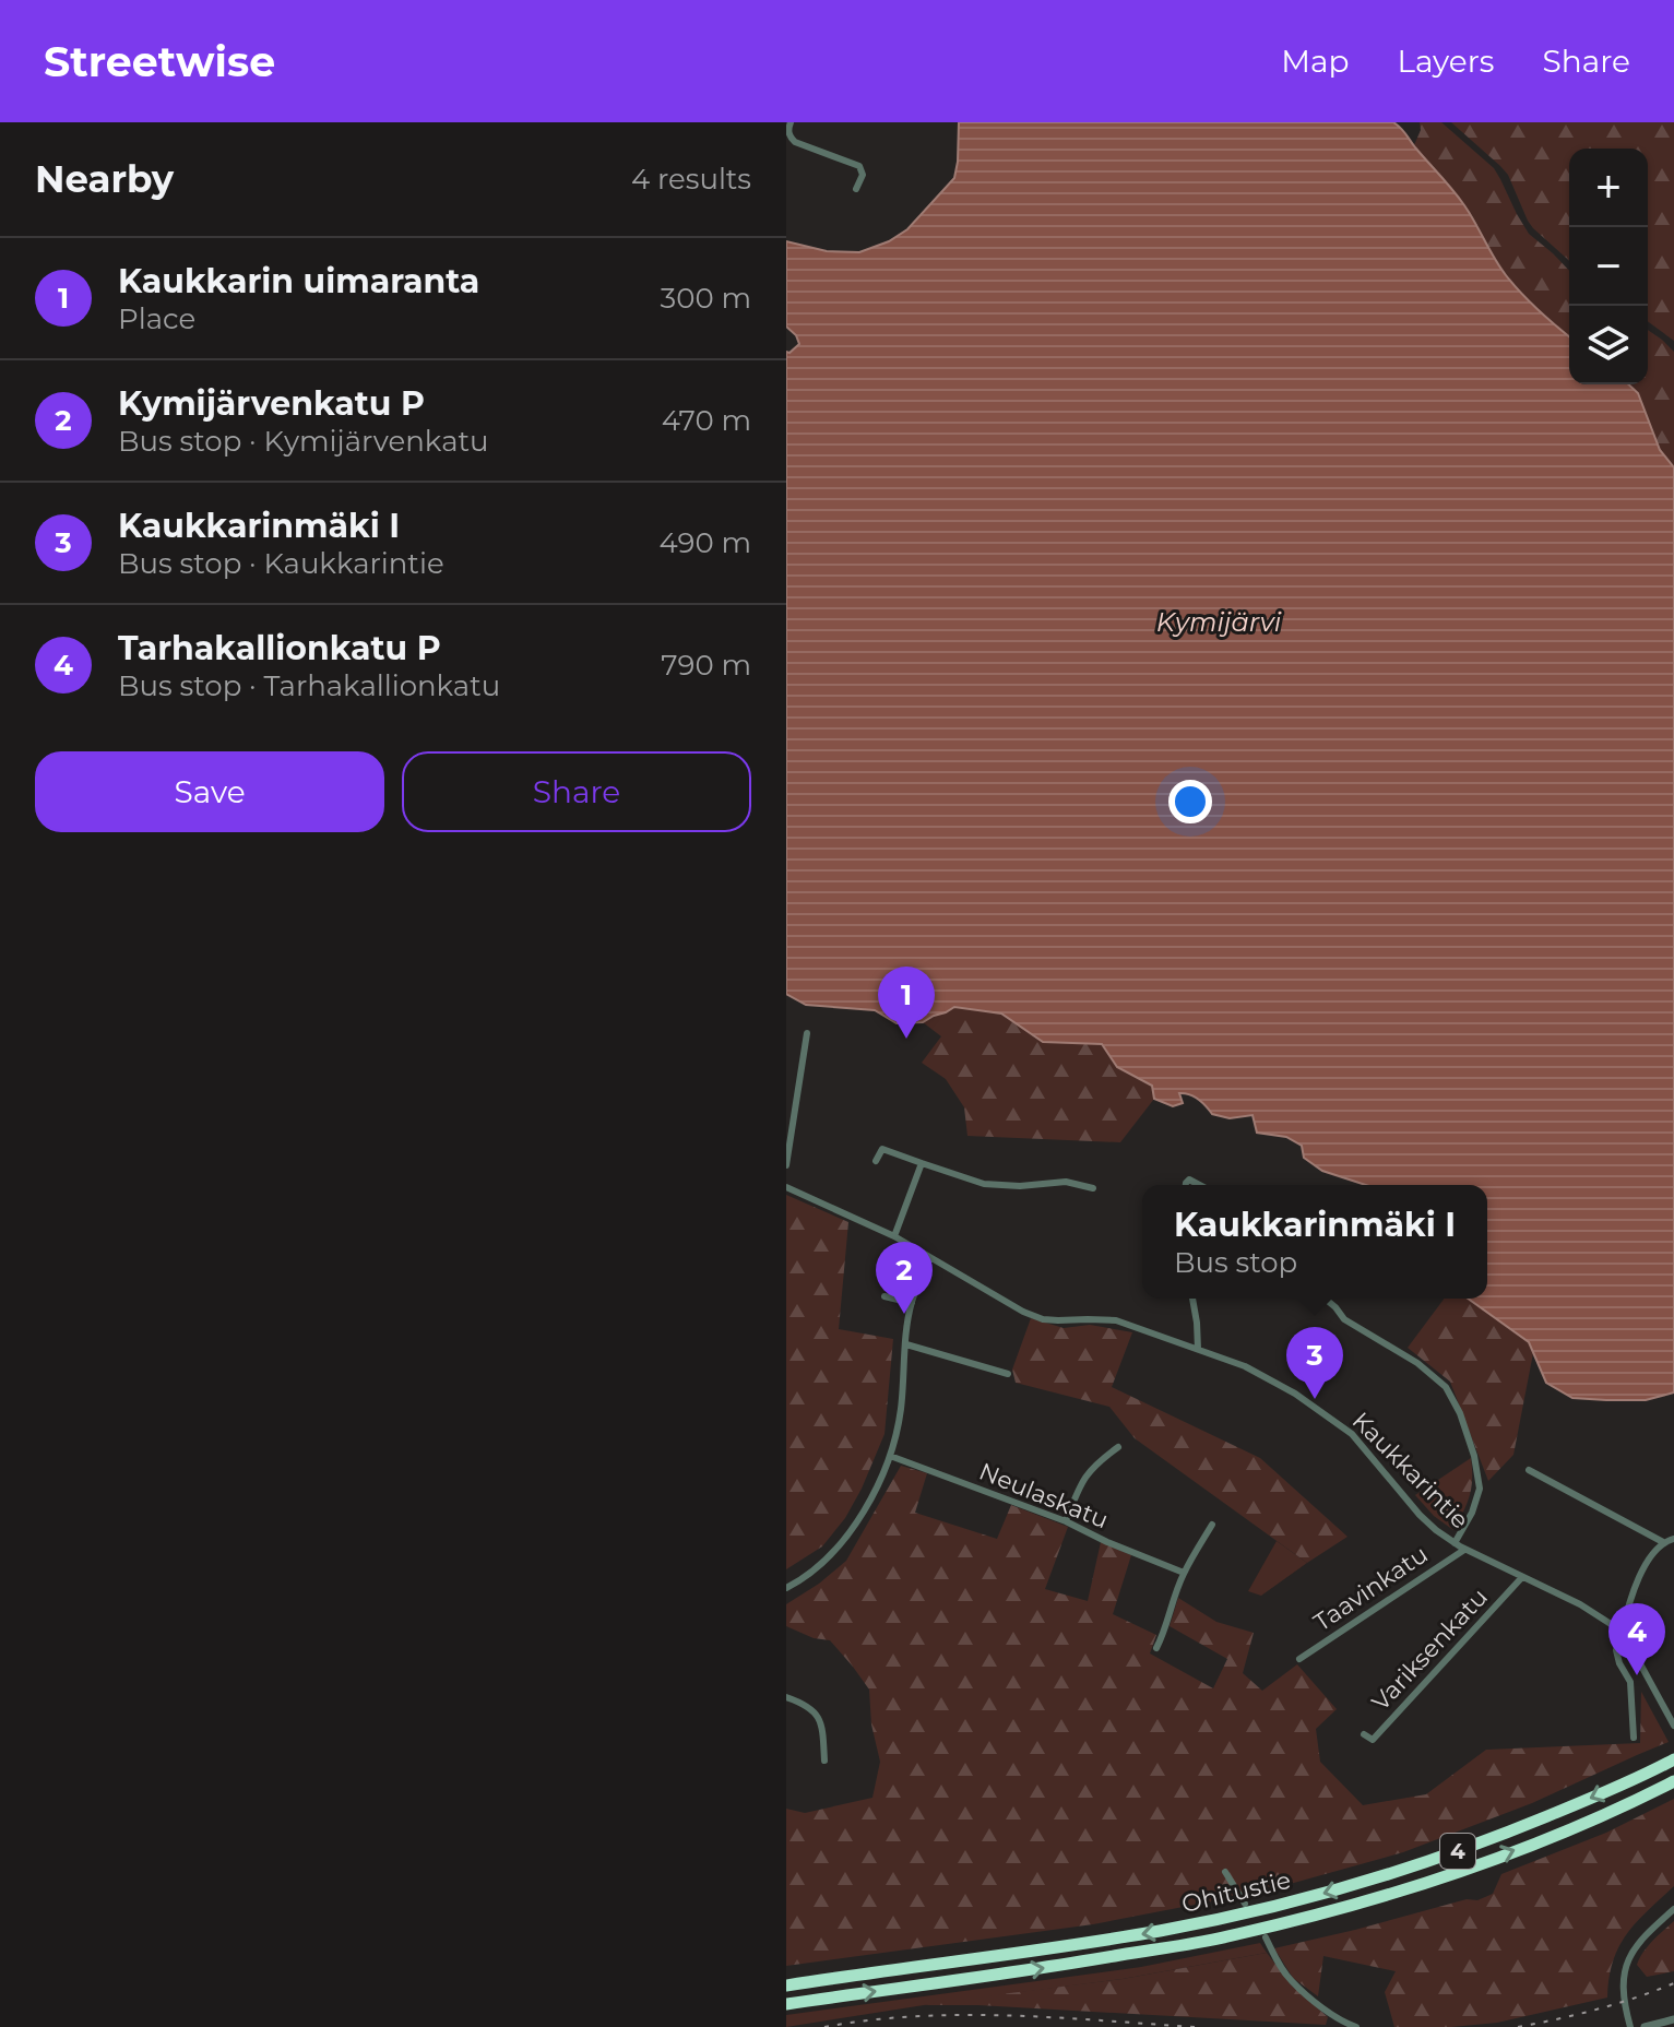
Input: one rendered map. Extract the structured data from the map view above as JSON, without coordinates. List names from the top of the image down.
{
  "streets": {
    "highway": ["4", "Ohitustie"],
    "street": [
      "Kaukkarintie",
      "Neulaskatu",
      "Taavinkatu",
      "Variksenkatu"
    ]
  },
  "crossings": [
    ["Kaukkarintie", "Taavinkatu"],
    ["Kaukkarintie", "Variksenkatu"]
  ],
  "water": ["Kymijärvi"],
  "page": {
    "header": "Streetwise",
    "nav": ["Map", "Layers", "Share"],
    "heading": ["Nearby", "4 results"],
    "map_buttons": ["+", "−"],
    "list": [
      {
        "mark": "1",
        "name": "Kaukkarin uimaranta",
        "note": "Place",
        "value": "300 m"
      },
      {
        "mark": "2",
        "name": "Kymijärvenkatu P",
        "note": "Bus stop · Kymijärvenkatu",
        "value": "470 m"
      },
      {
        "mark": "3",
        "name": "Kaukkarinmäki I",
        "note": "Bus stop · Kaukkarintie",
        "value": "490 m"
      },
      {
        "mark": "4",
        "name": "Tarhakallionkatu P",
        "note": "Bus stop · Tarhakallionkatu",
        "value": "790 m"
      }
    ],
    "buttons": ["Save", "Share"],
    "pins": [
      "1",
      "2",
      "3",
      "4"
    ],
    "popup": ["Kaukkarinmäki I", "Bus stop"]
  }
}
